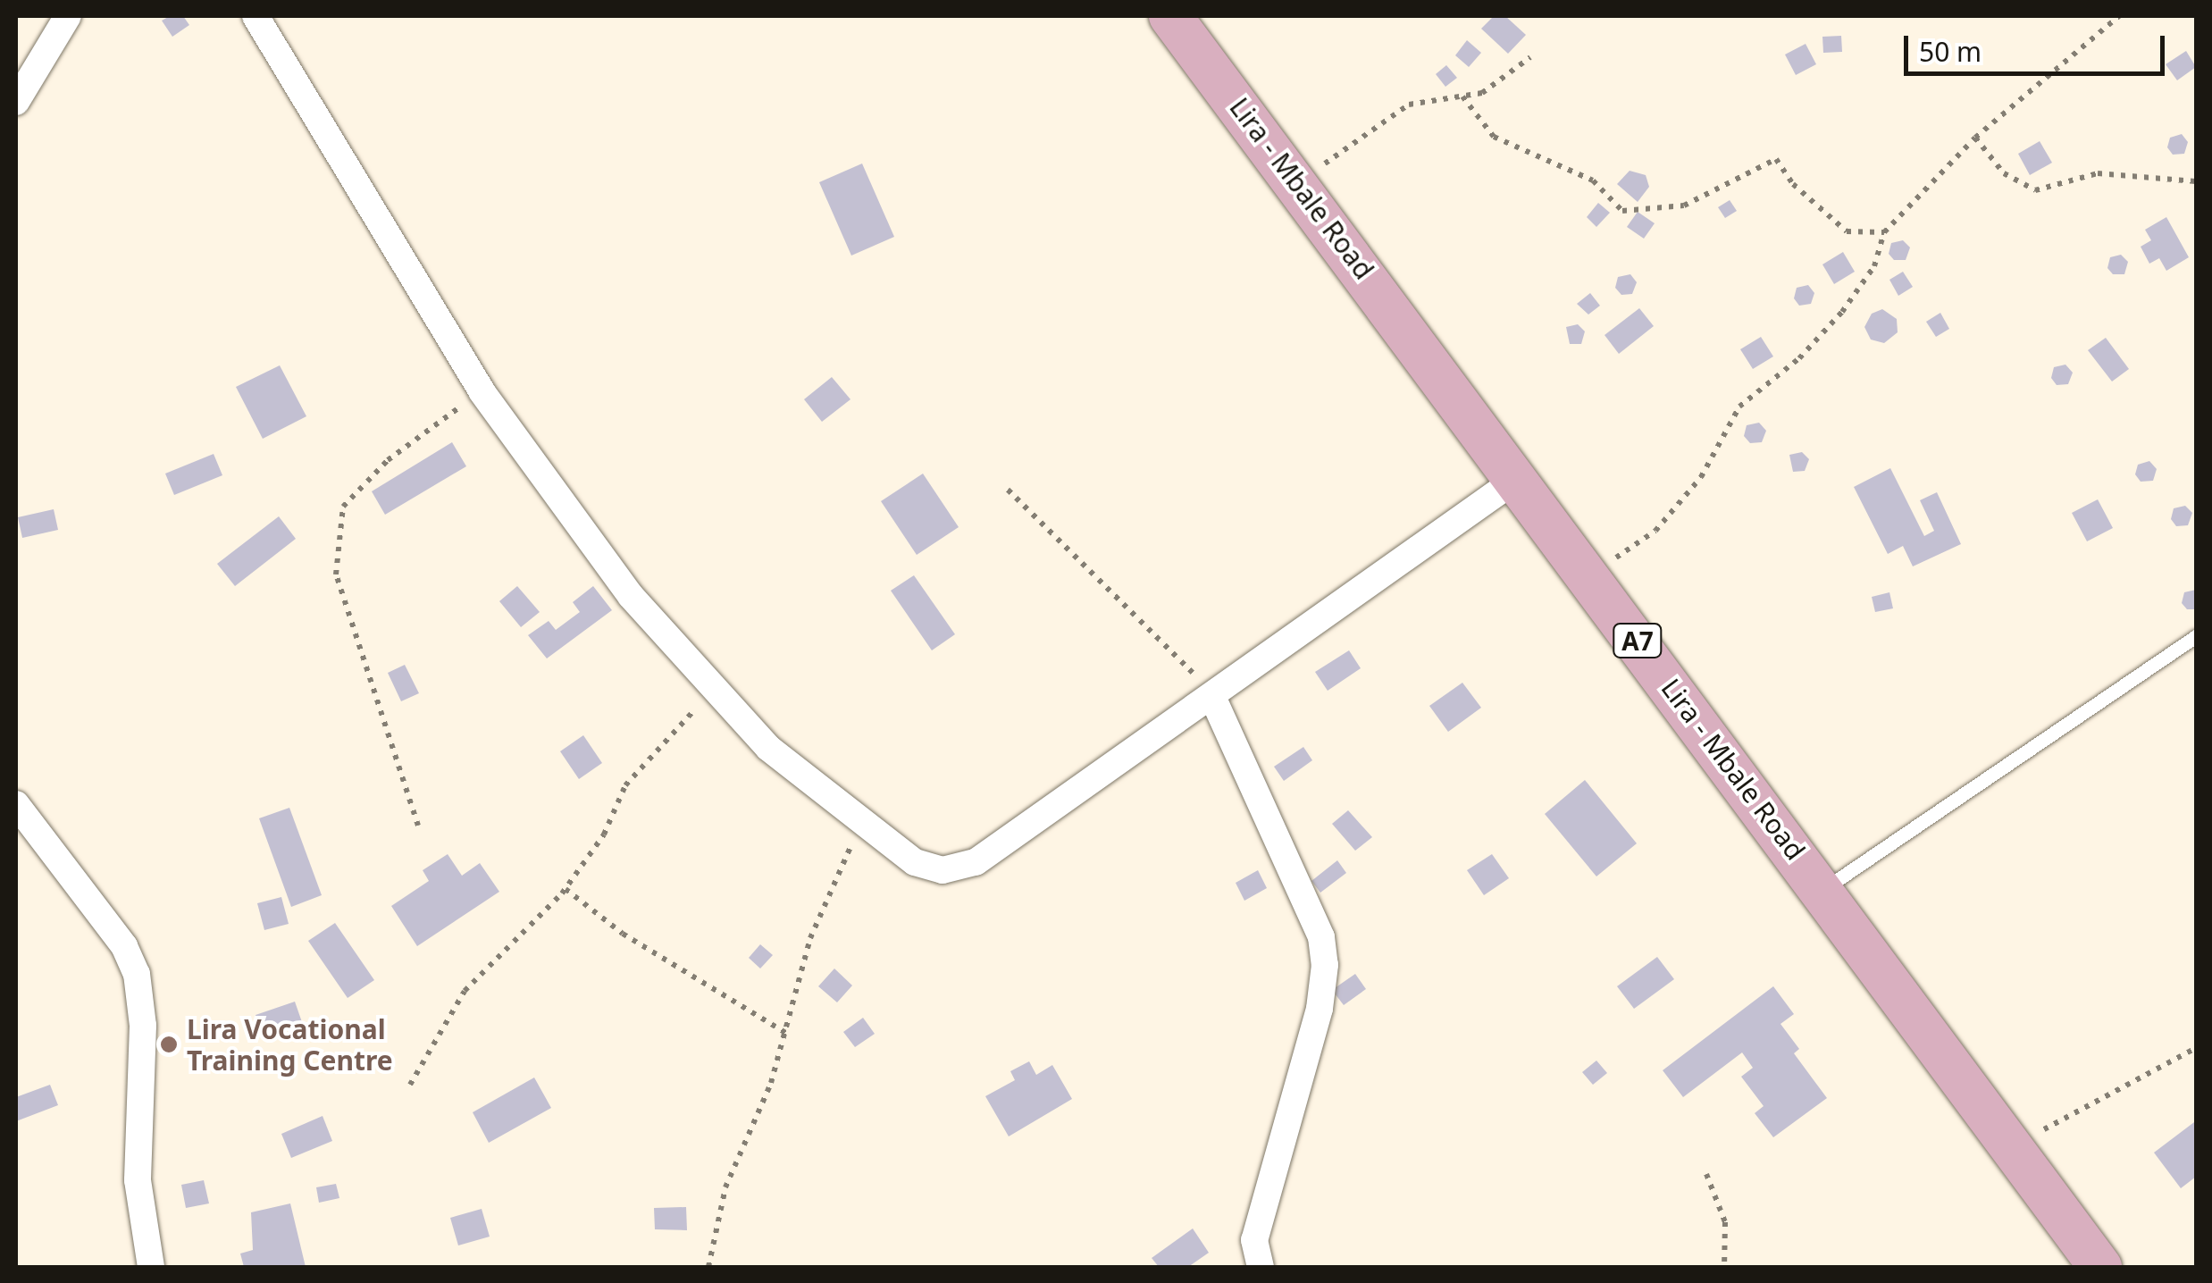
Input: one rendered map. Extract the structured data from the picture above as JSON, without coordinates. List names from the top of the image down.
{
  "streets": {
    "main road": ["Lira - Mbale Road", "A7"]
  },
  "places": ["Lira Vocational Training Centre"],
  "scale_bar": "50 m"
}
